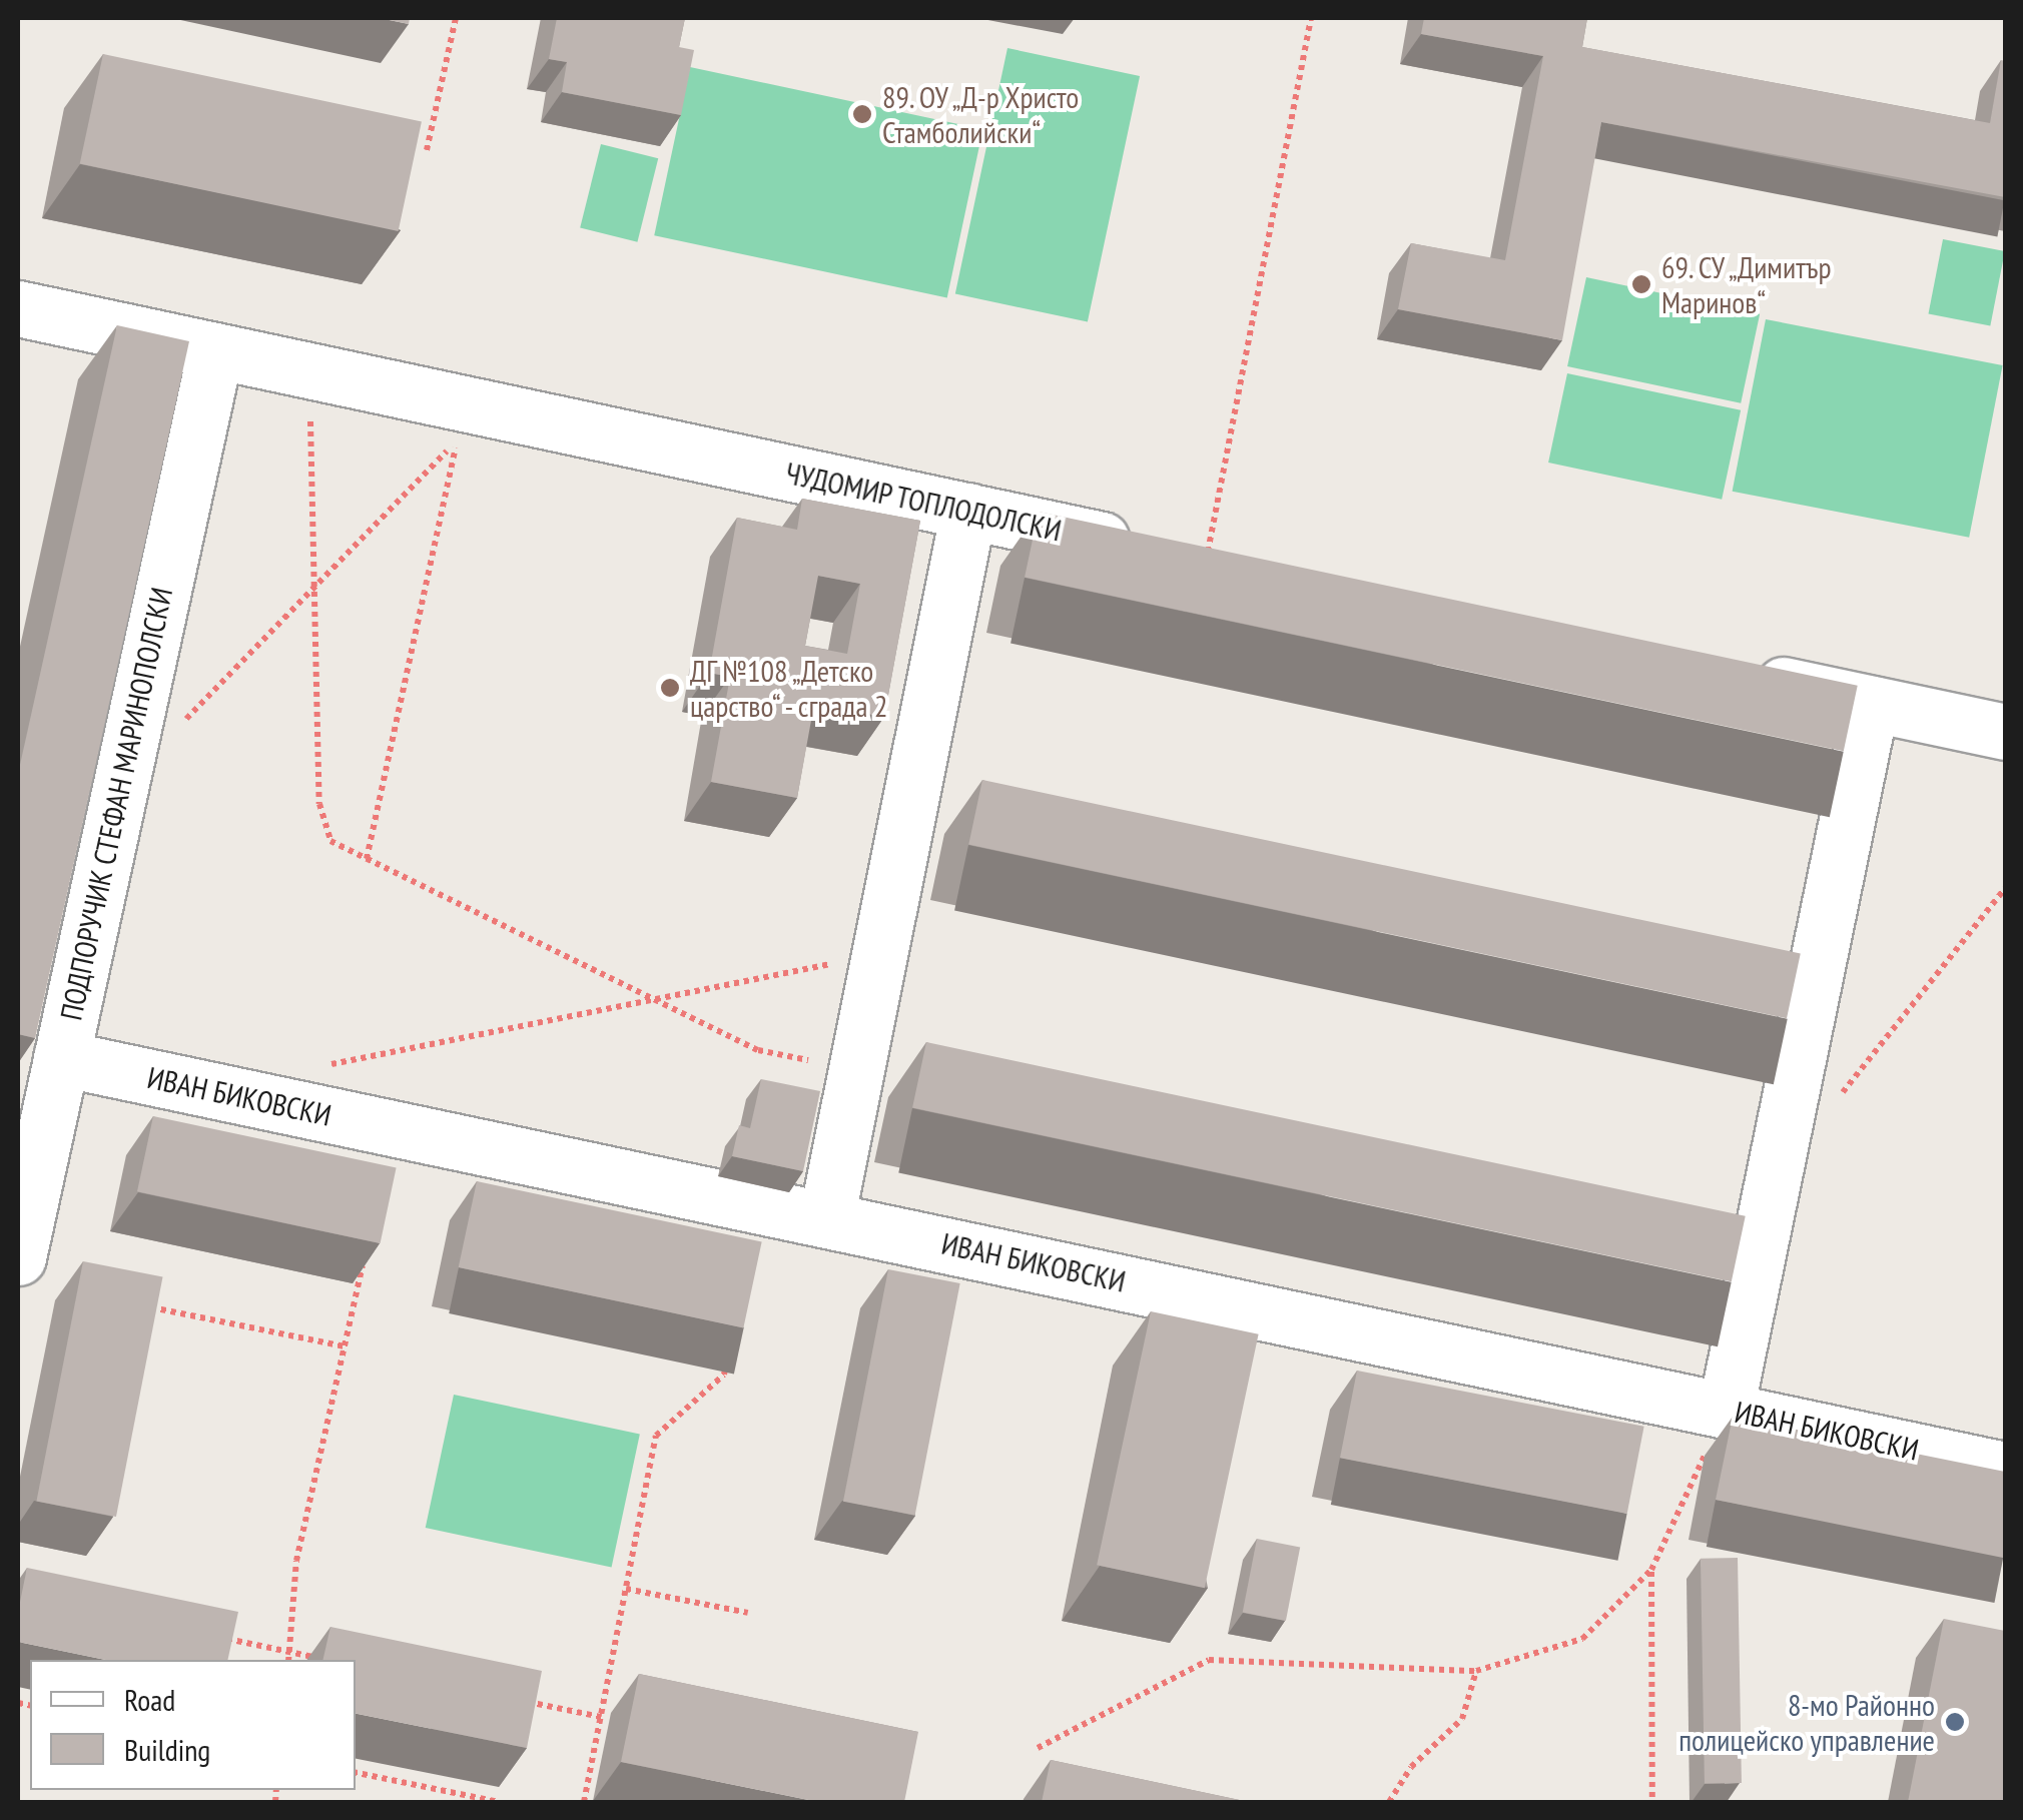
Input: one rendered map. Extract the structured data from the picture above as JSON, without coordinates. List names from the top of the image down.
{
  "streets": {
    "street": ["ЧУДОМИР ТОПЛОДОЛСКИ", "ПОДПОРУЧИК СТЕФАН МАРИНОПОЛСКИ", "ИВАН БИКОВСКИ"]
  },
  "crossings": [
    ["ЧУДОМИР ТОПЛОДОЛСКИ", "ПОДПОРУЧИК СТЕФАН МАРИНОПОЛСКИ"],
    ["ПОДПОРУЧИК СТЕФАН МАРИНОПОЛСКИ", "ИВАН БИКОВСКИ"]
  ],
  "places": [
    "89. ОУ „Д-р Христо Стамболийски“",
    "69. СУ „Димитър Маринов“",
    "ДГ №108 „Детско царство“ - сграда 2",
    "8-мо Районно полицейско управление"
  ],
  "legend": ["Road", "Building"]
}
